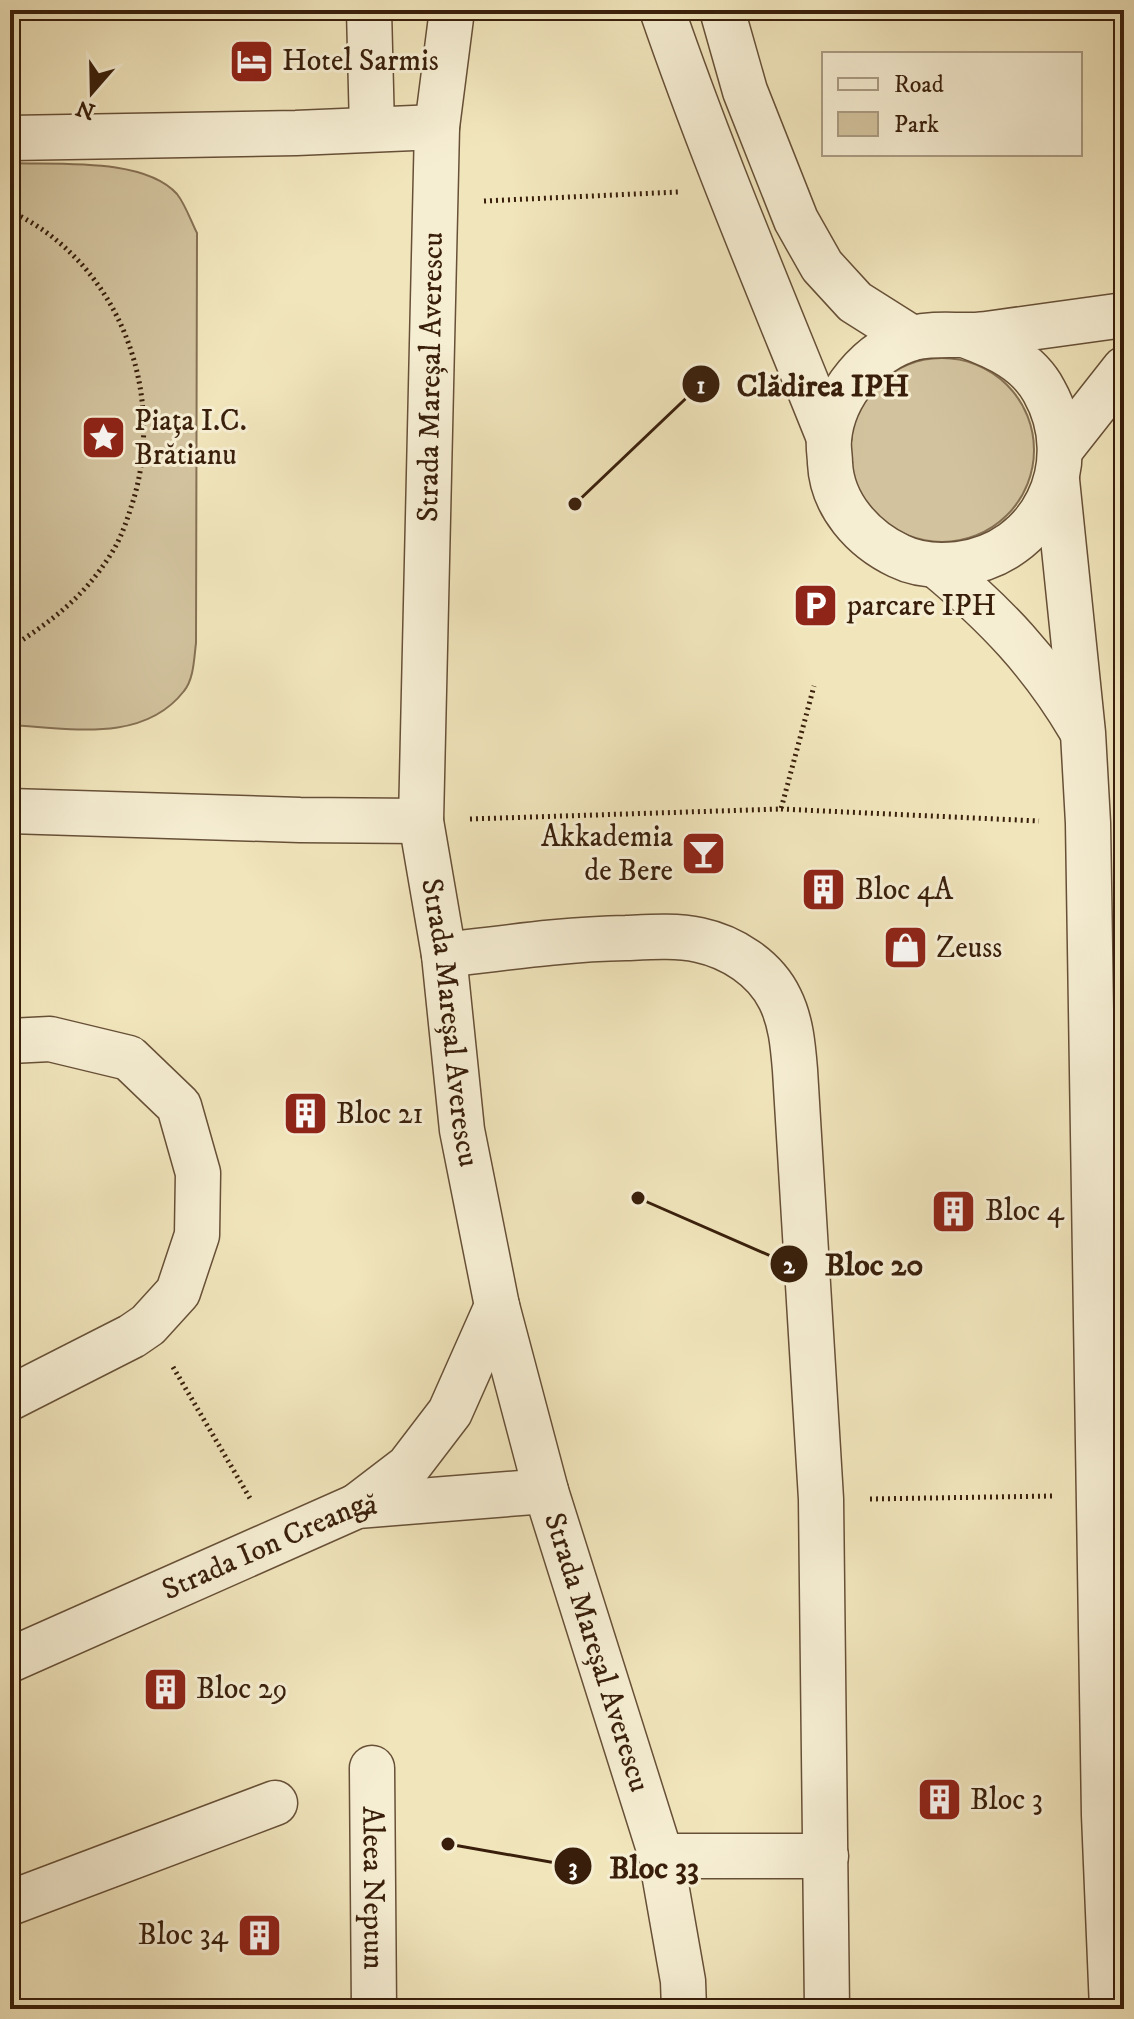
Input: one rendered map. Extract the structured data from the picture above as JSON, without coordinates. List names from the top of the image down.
{
  "streets": {
    "street": ["Strada Mareșal Averescu", "Strada Ion Creangă", "Aleea Neptun"]
  },
  "crossings": [
    ["Strada Mareșal Averescu", "Strada Ion Creangă"]
  ],
  "places": {
    "hotel": ["Hotel Sarmis"],
    "place": ["Piața I.C. Brătianu"],
    "other": ["Clădirea IPH", "Bloc 20", "Bloc 33"],
    "parking": ["parcare IPH"],
    "bar": ["Akkademia de Bere"],
    "building": [
      "Bloc 4A",
      "Bloc 21",
      "Bloc 4",
      "Bloc 29",
      "Bloc 3",
      "Bloc 34"
    ],
    "shop": ["Zeuss"]
  },
  "legend": ["Road", "Park"],
  "north": "bottom"
}
